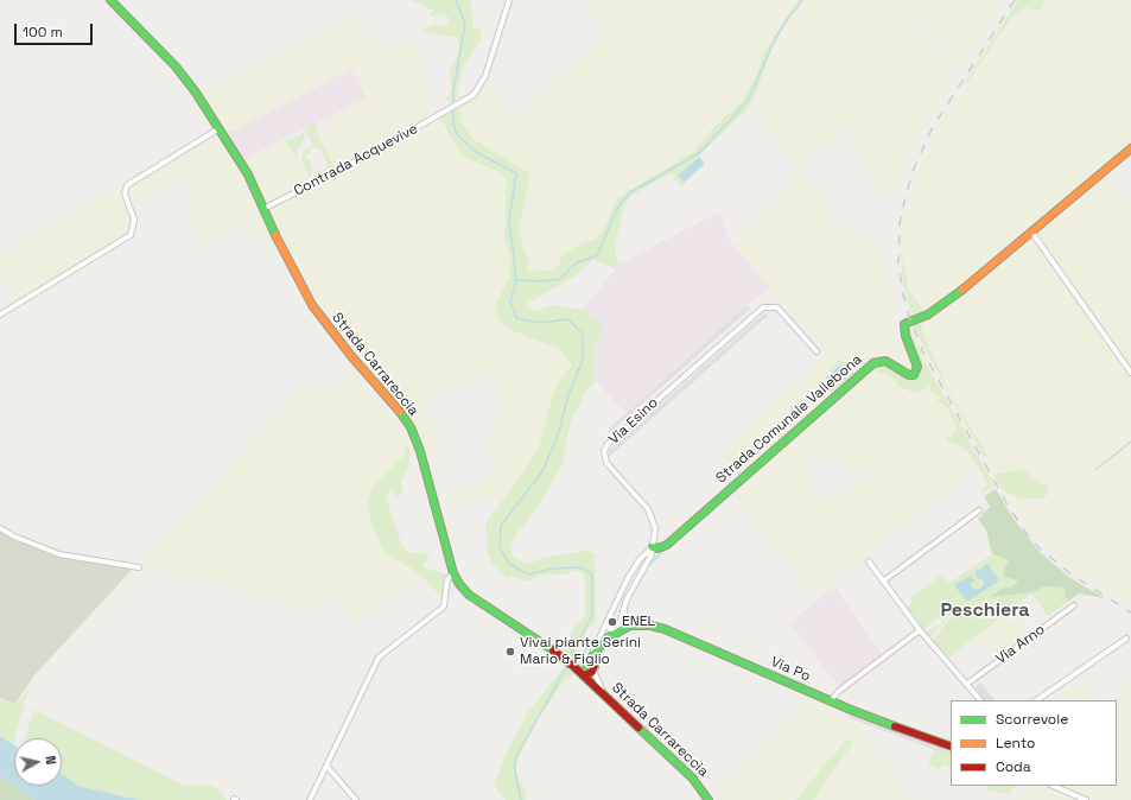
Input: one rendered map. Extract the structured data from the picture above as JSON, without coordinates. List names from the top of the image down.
{
  "streets": {
    "street": [
      "Contrada Acquevive",
      "Strada Carrareccia",
      "Strada Comunale Vallebona",
      "Via Esino",
      "Via Arno",
      "Via Po"
    ]
  },
  "crossings": [
    ["Contrada Acquevive", "Strada Carrareccia"],
    ["Strada Comunale Vallebona", "Via Esino"]
  ],
  "districts": ["Peschiera"],
  "places": ["ENEL", "Vivai piante Serini Mario & Figlio"],
  "legend": ["Scorrevole", "Lento", "Coda"],
  "scale_bar": "100 m",
  "north": "right"
}
